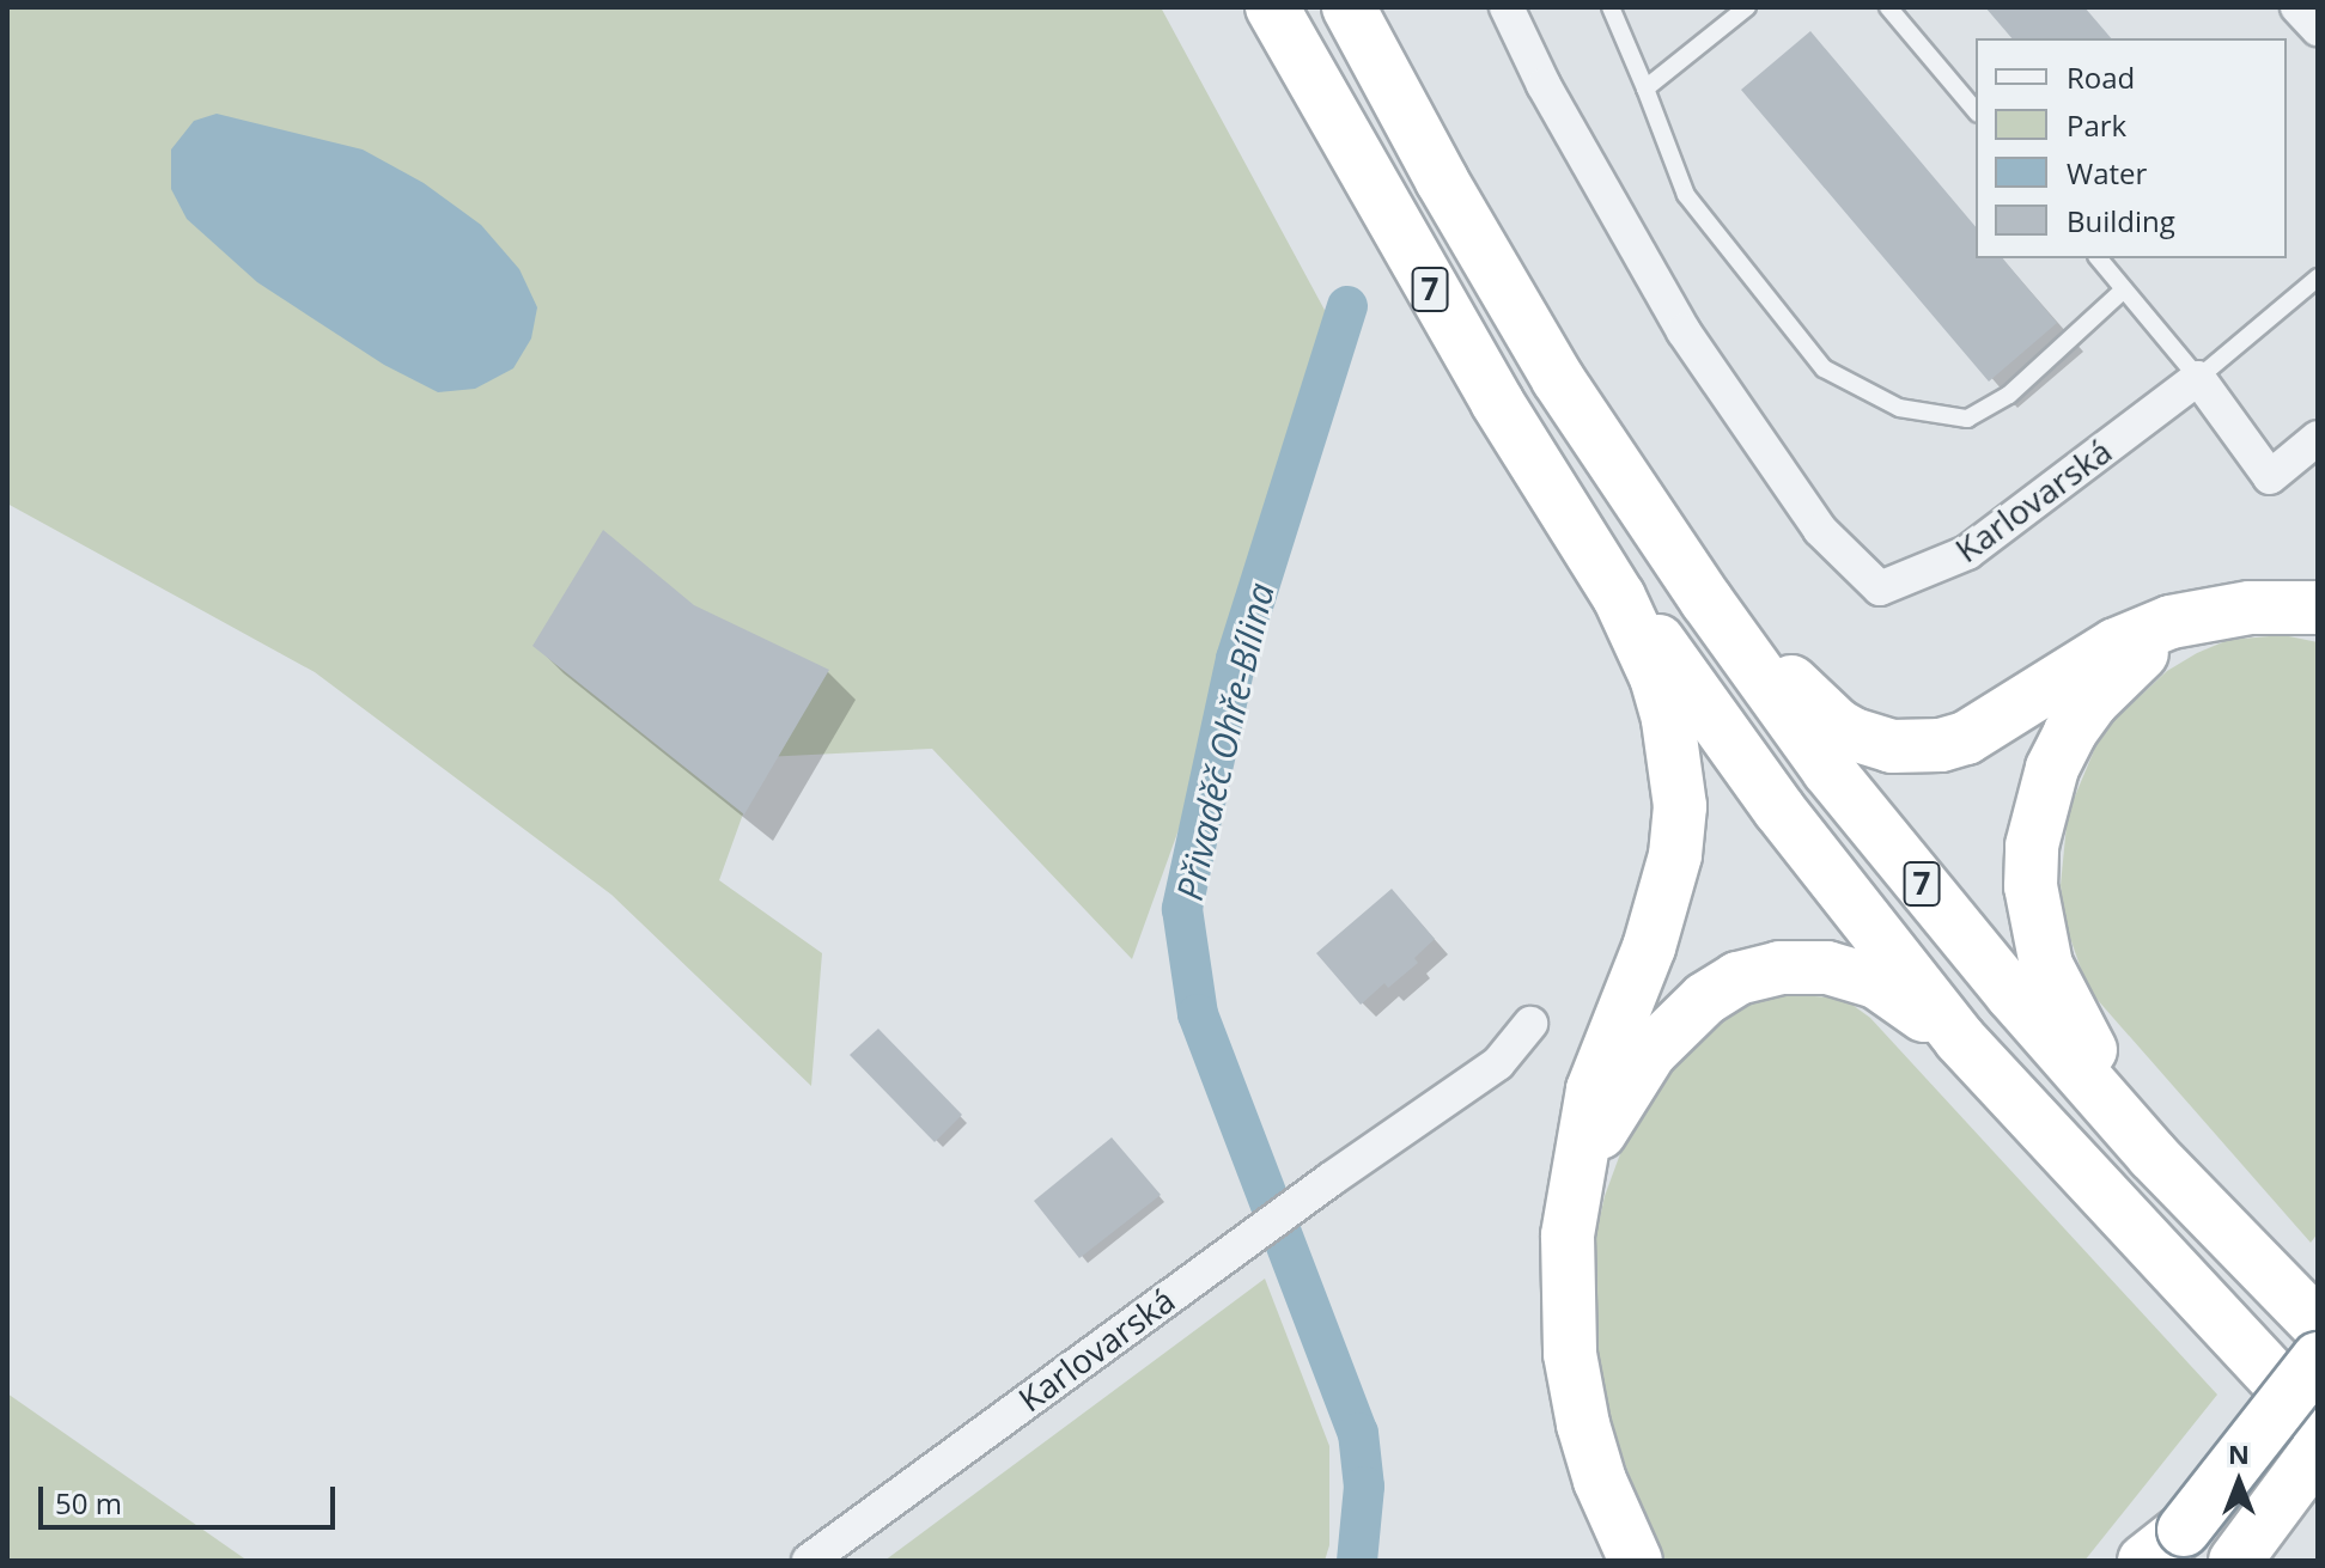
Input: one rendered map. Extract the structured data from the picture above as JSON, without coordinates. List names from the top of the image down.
{
  "streets": {
    "highway": ["7"],
    "street": ["Karlovarská"]
  },
  "water": ["Přivaděč Ohře-Bílina"],
  "legend": [
    "Road",
    "Park",
    "Water",
    "Building"
  ],
  "scale_bar": "50 m",
  "north": "top"
}
